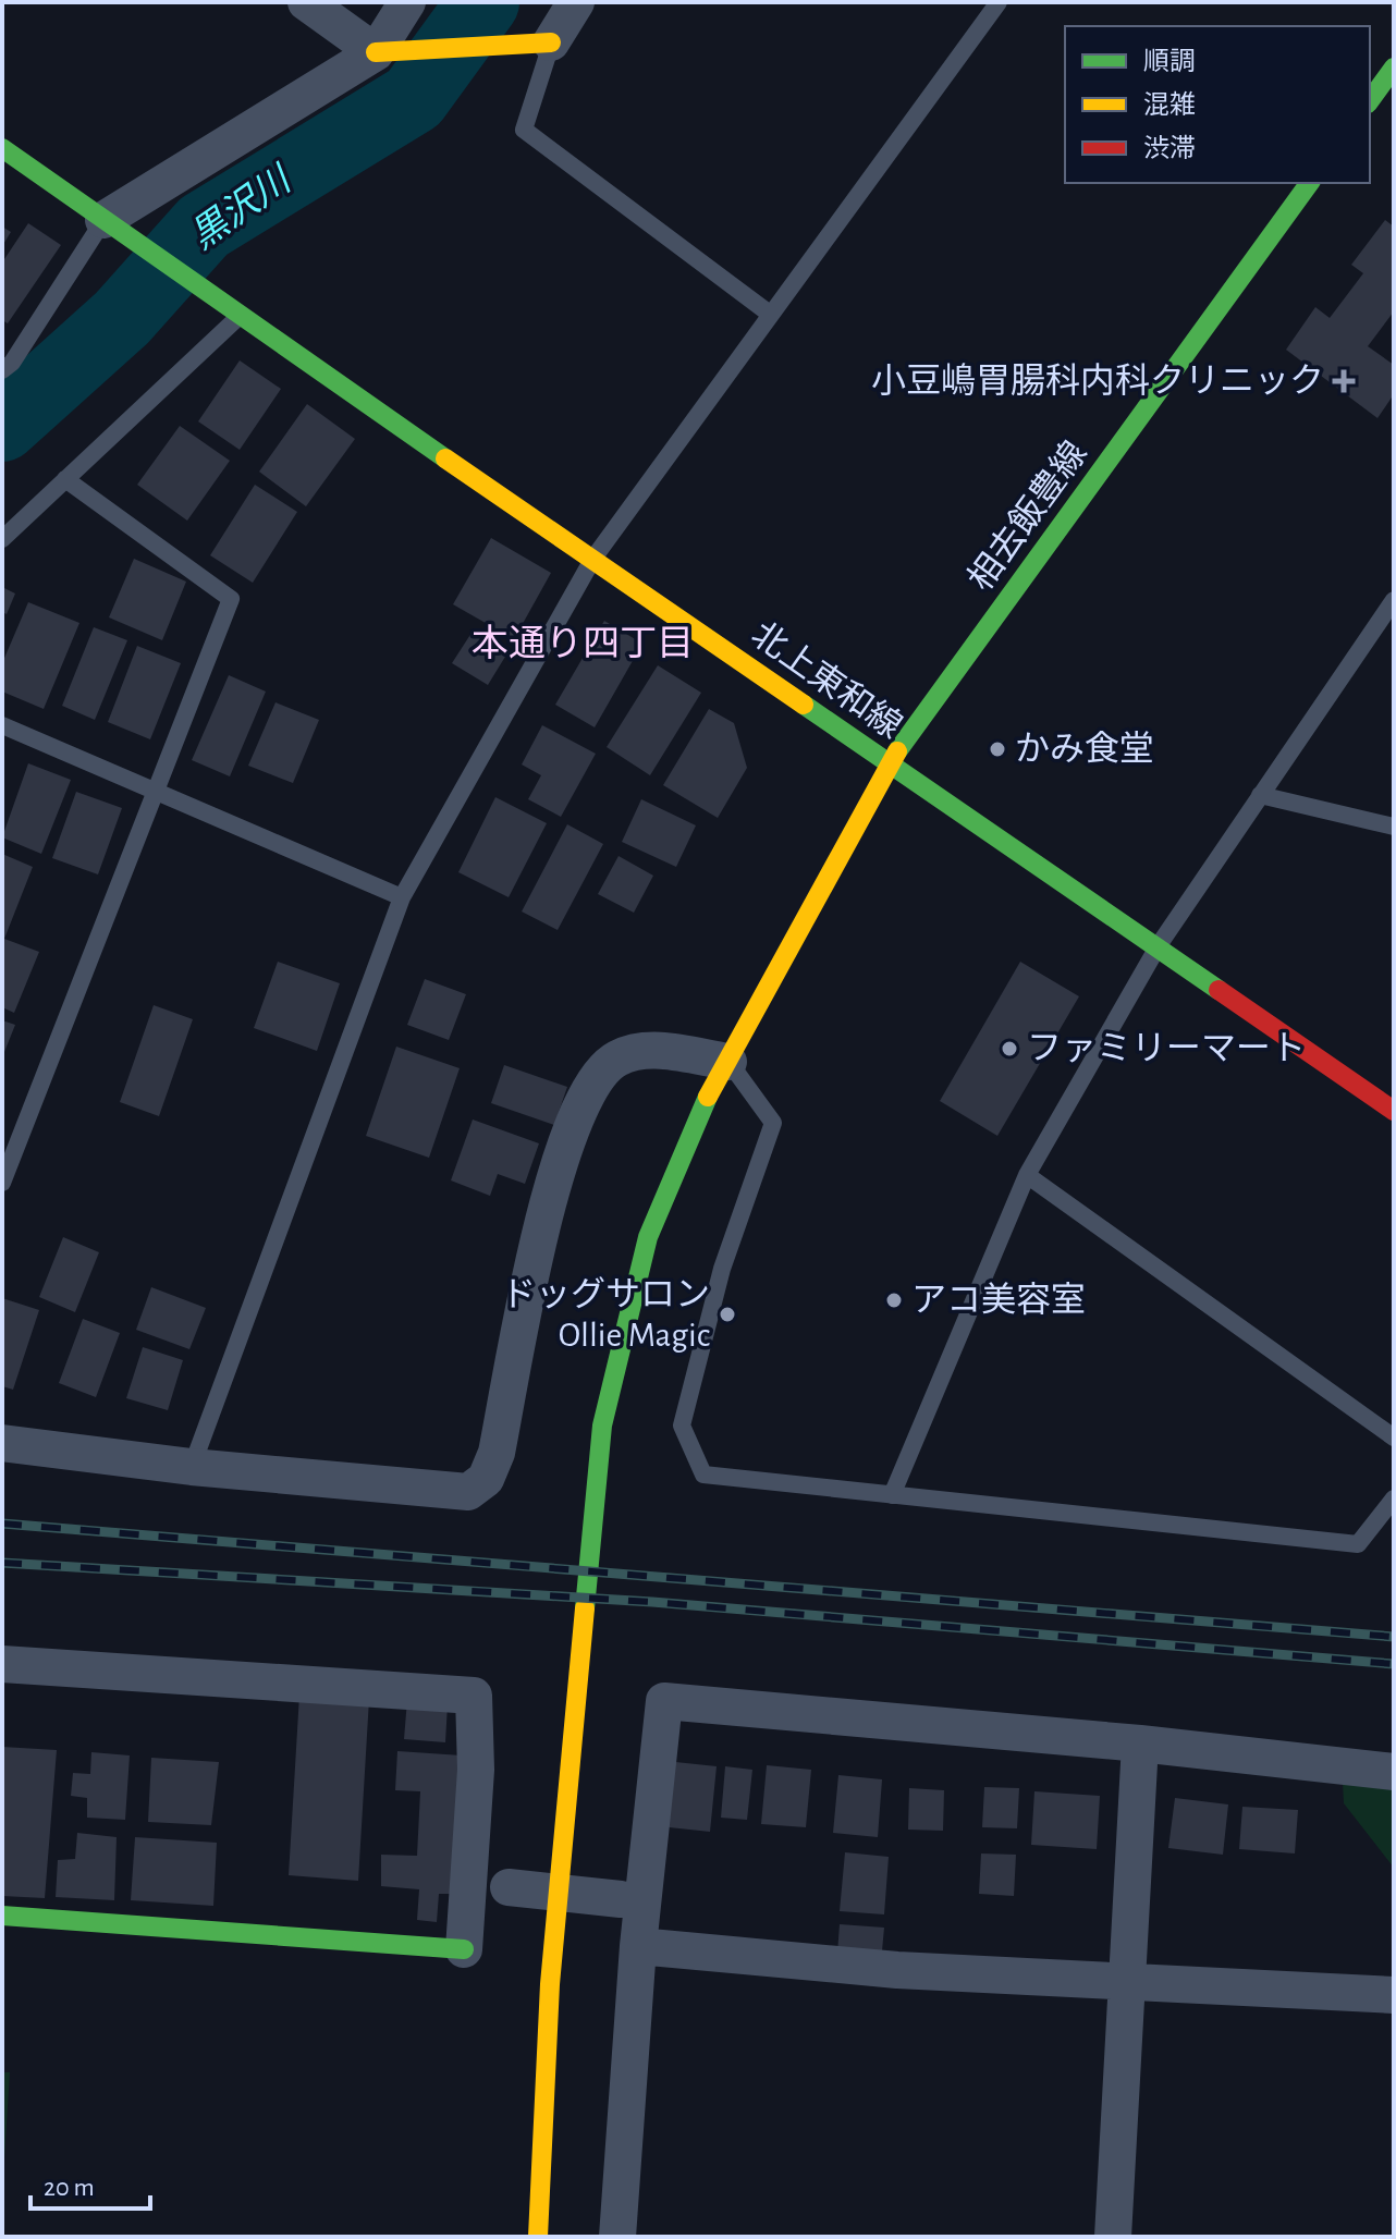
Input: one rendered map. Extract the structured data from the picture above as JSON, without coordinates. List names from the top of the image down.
{
  "streets": {
    "main road": ["相去飯豊線", "北上東和線"]
  },
  "crossings": [
    ["相去飯豊線", "北上東和線"]
  ],
  "districts": ["本通り四丁目"],
  "water": ["黒沢川"],
  "places": {
    "health": ["小豆嶋胃腸科内科クリニック"],
    "other": [
      "かみ食堂",
      "ファミリーマート",
      "アコ美容室",
      "ドッグサロン Ollie Magic"
    ]
  },
  "legend": ["順調", "混雑", "渋滞"],
  "scale_bar": "20 m"
}
